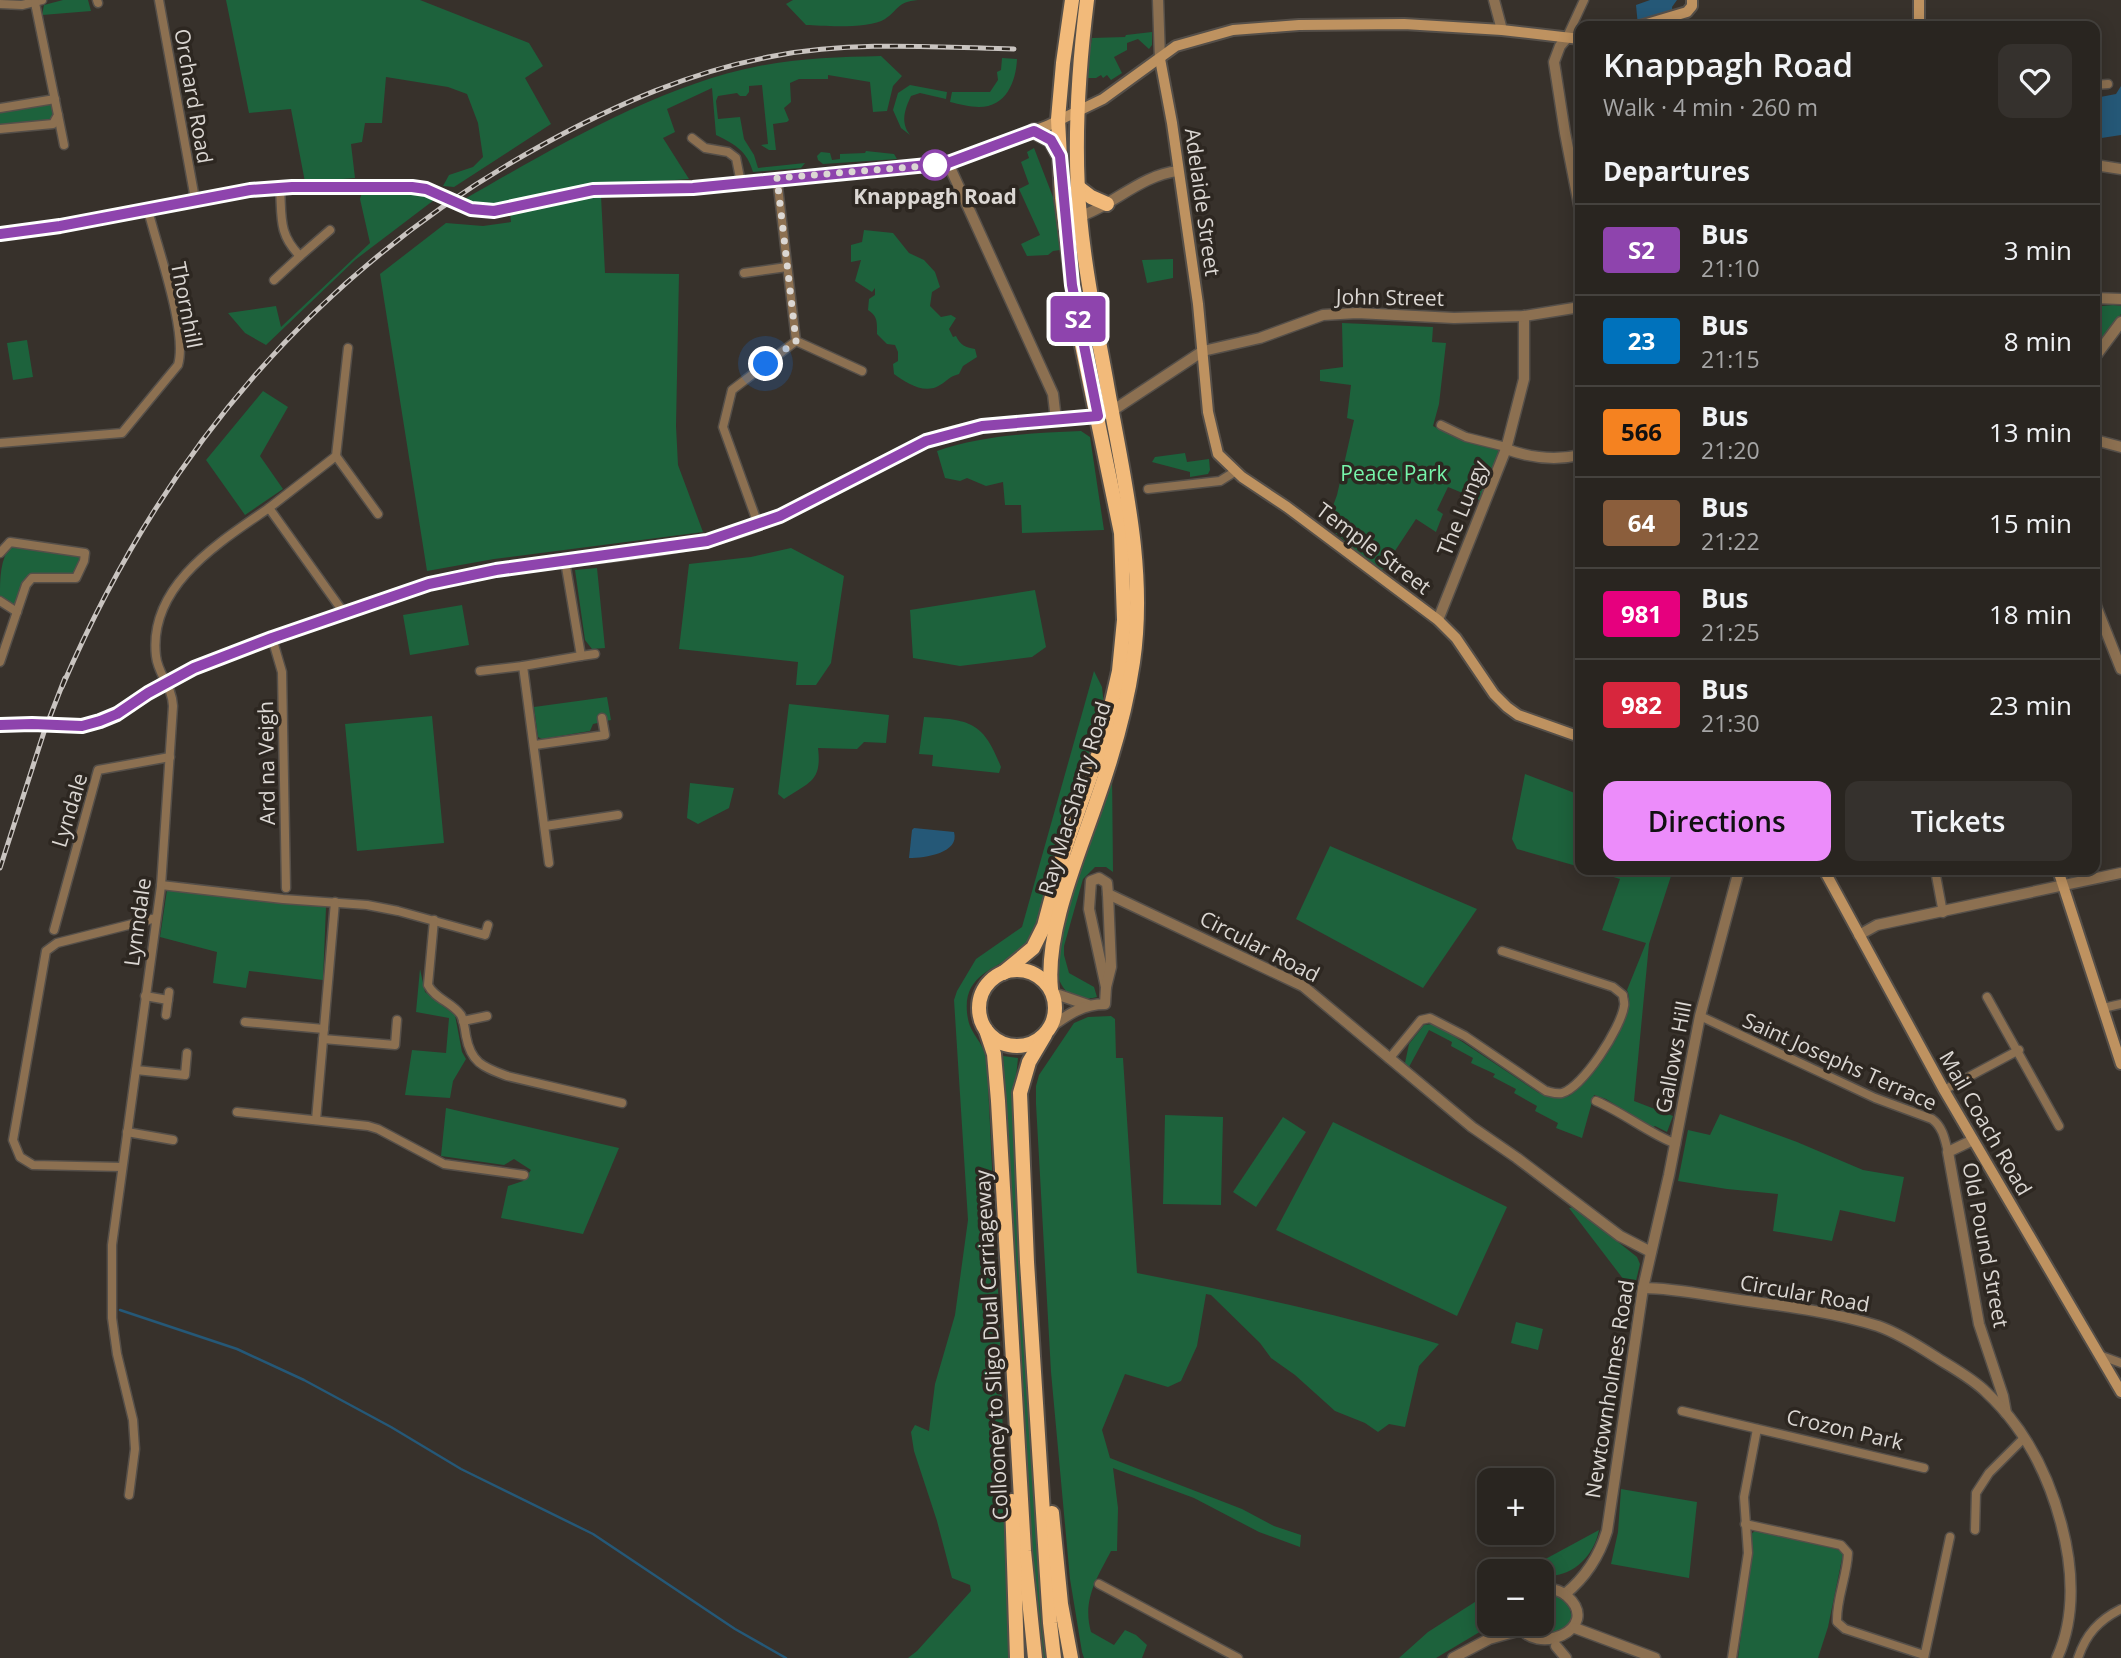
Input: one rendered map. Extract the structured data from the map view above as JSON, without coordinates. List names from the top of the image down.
{
  "streets": {
    "highway": ["Ray MacSharry Road", "Collooney to Sligo Dual Carriageway"],
    "main road": ["Adelaide Street", "Temple Street", "Mail Coach Road"],
    "street": [
      "Orchard Road",
      "John Street",
      "Thornhill",
      "The Lungy",
      "Ard na Veigh",
      "Lyndale",
      "Lynndale",
      "Circular Road",
      "Gallows Hill",
      "Saint Josephs Terrace",
      "Old Pound Street",
      "Newtownholmes Road",
      "Crozon Park"
    ]
  },
  "crossings": [
    ["Adelaide Street", "John Street"],
    ["Adelaide Street", "Temple Street"],
    ["John Street", "The Lungy"],
    ["John Street", "Temple Street"],
    ["The Lungy", "Temple Street"],
    ["Ray MacSharry Road", "Collooney to Sligo Dual Carriageway"],
    ["Lyndale", "Lynndale"],
    ["Circular Road", "Gallows Hill"],
    ["Circular Road", "Old Pound Street"],
    ["Circular Road", "Newtownholmes Road"],
    ["Gallows Hill", "Saint Josephs Terrace"],
    ["Gallows Hill", "Newtownholmes Road"],
    ["Saint Josephs Terrace", "Old Pound Street"],
    ["Mail Coach Road", "Old Pound Street"]
  ],
  "parks": ["Peace Park"],
  "places": ["Knappagh Road"],
  "lines": ["bus line S2"],
  "page": {
    "on_map": "S2",
    "heading": [
      ["Knappagh Road", "Walk · 4 min · 260 m"],
      "Departures"
    ],
    "list": [
      {
        "mark": "S2",
        "name": "Bus",
        "note": "21:10",
        "value": "3 min"
      },
      {
        "mark": "23",
        "name": "Bus",
        "note": "21:15",
        "value": "8 min"
      },
      {
        "mark": "566",
        "name": "Bus",
        "note": "21:20",
        "value": "13 min"
      },
      {
        "mark": "64",
        "name": "Bus",
        "note": "21:22",
        "value": "15 min"
      },
      {
        "mark": "981",
        "name": "Bus",
        "note": "21:25",
        "value": "18 min"
      },
      {
        "mark": "982",
        "name": "Bus",
        "note": "21:30",
        "value": "23 min"
      }
    ],
    "buttons": ["Directions", "Tickets"],
    "map_buttons": ["+", "−"]
  }
}
